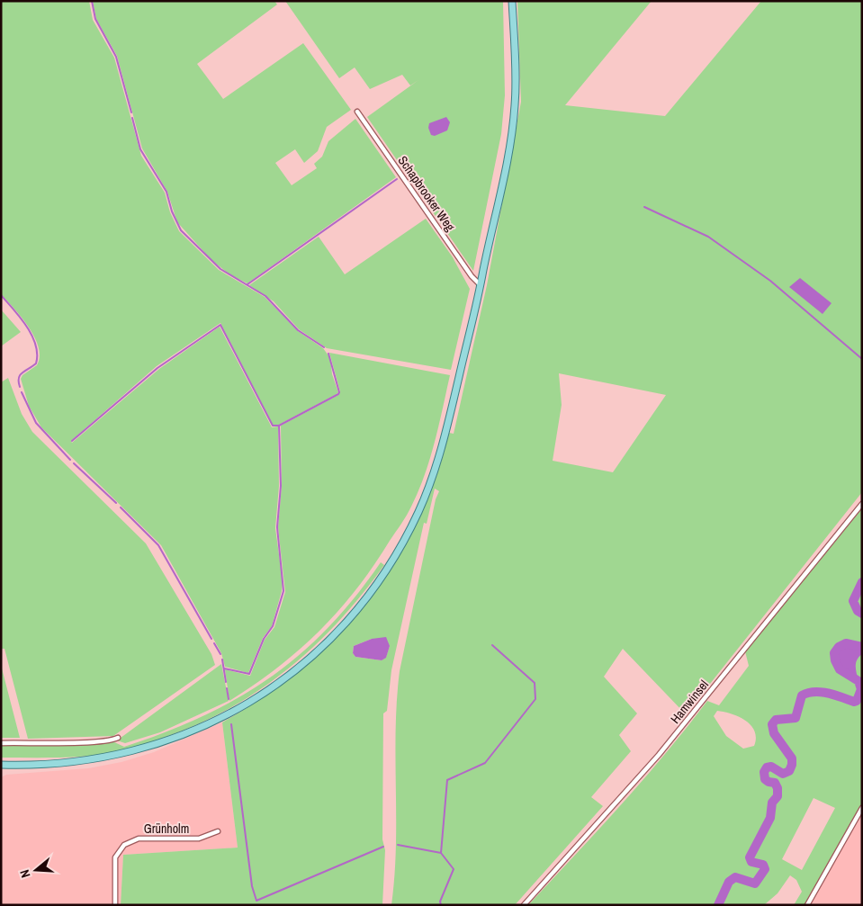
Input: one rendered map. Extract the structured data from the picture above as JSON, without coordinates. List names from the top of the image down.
{
  "streets": {
    "street": ["Schapbrooker Weg", "Hamwinsel", "Grünholm"]
  },
  "north": "left"
}
